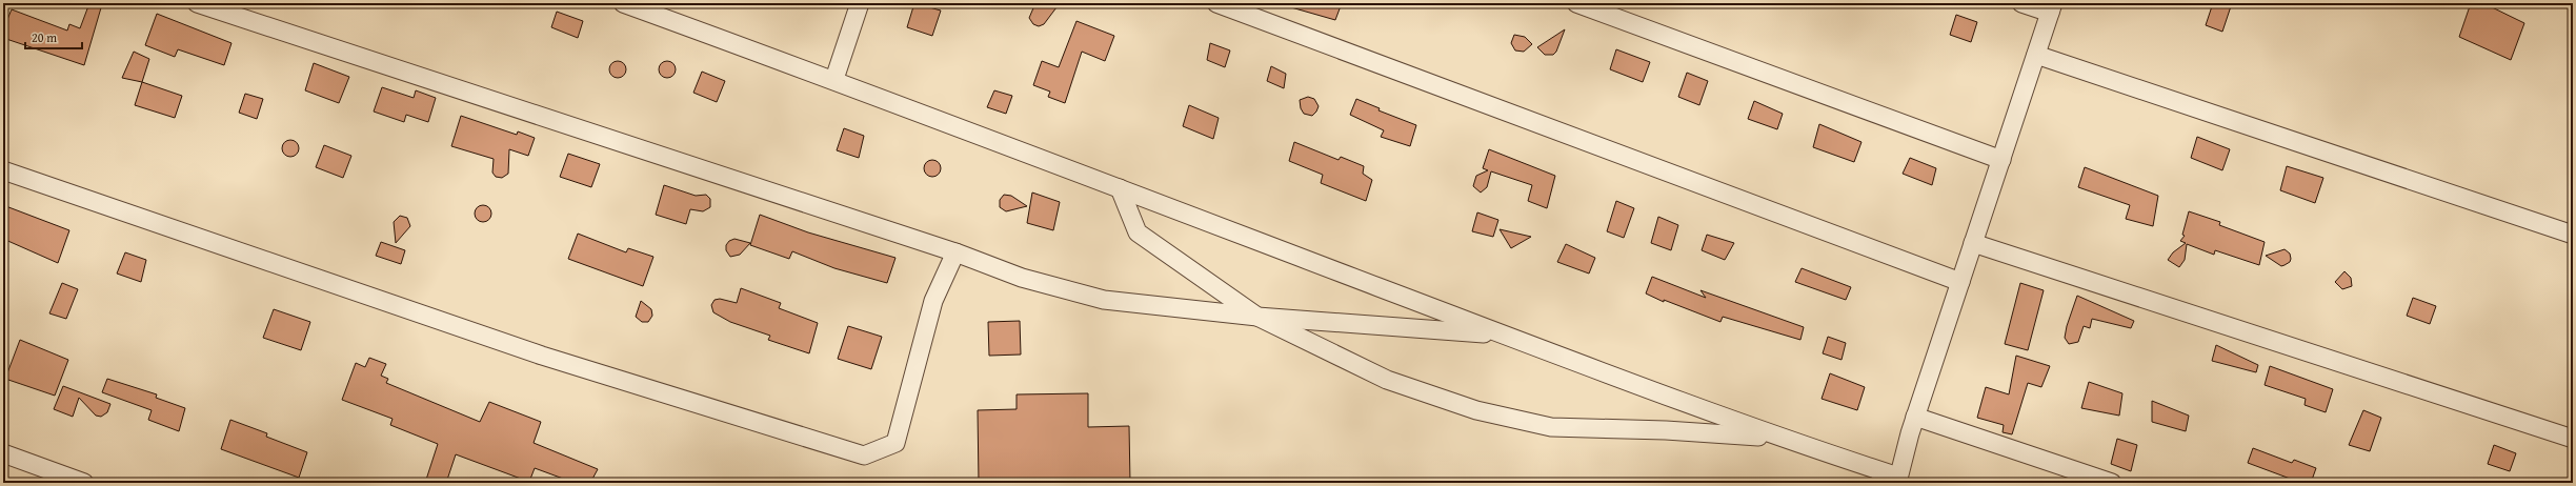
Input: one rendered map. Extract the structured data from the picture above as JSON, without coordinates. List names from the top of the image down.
{
  "scale_bar": "20 m"
}
